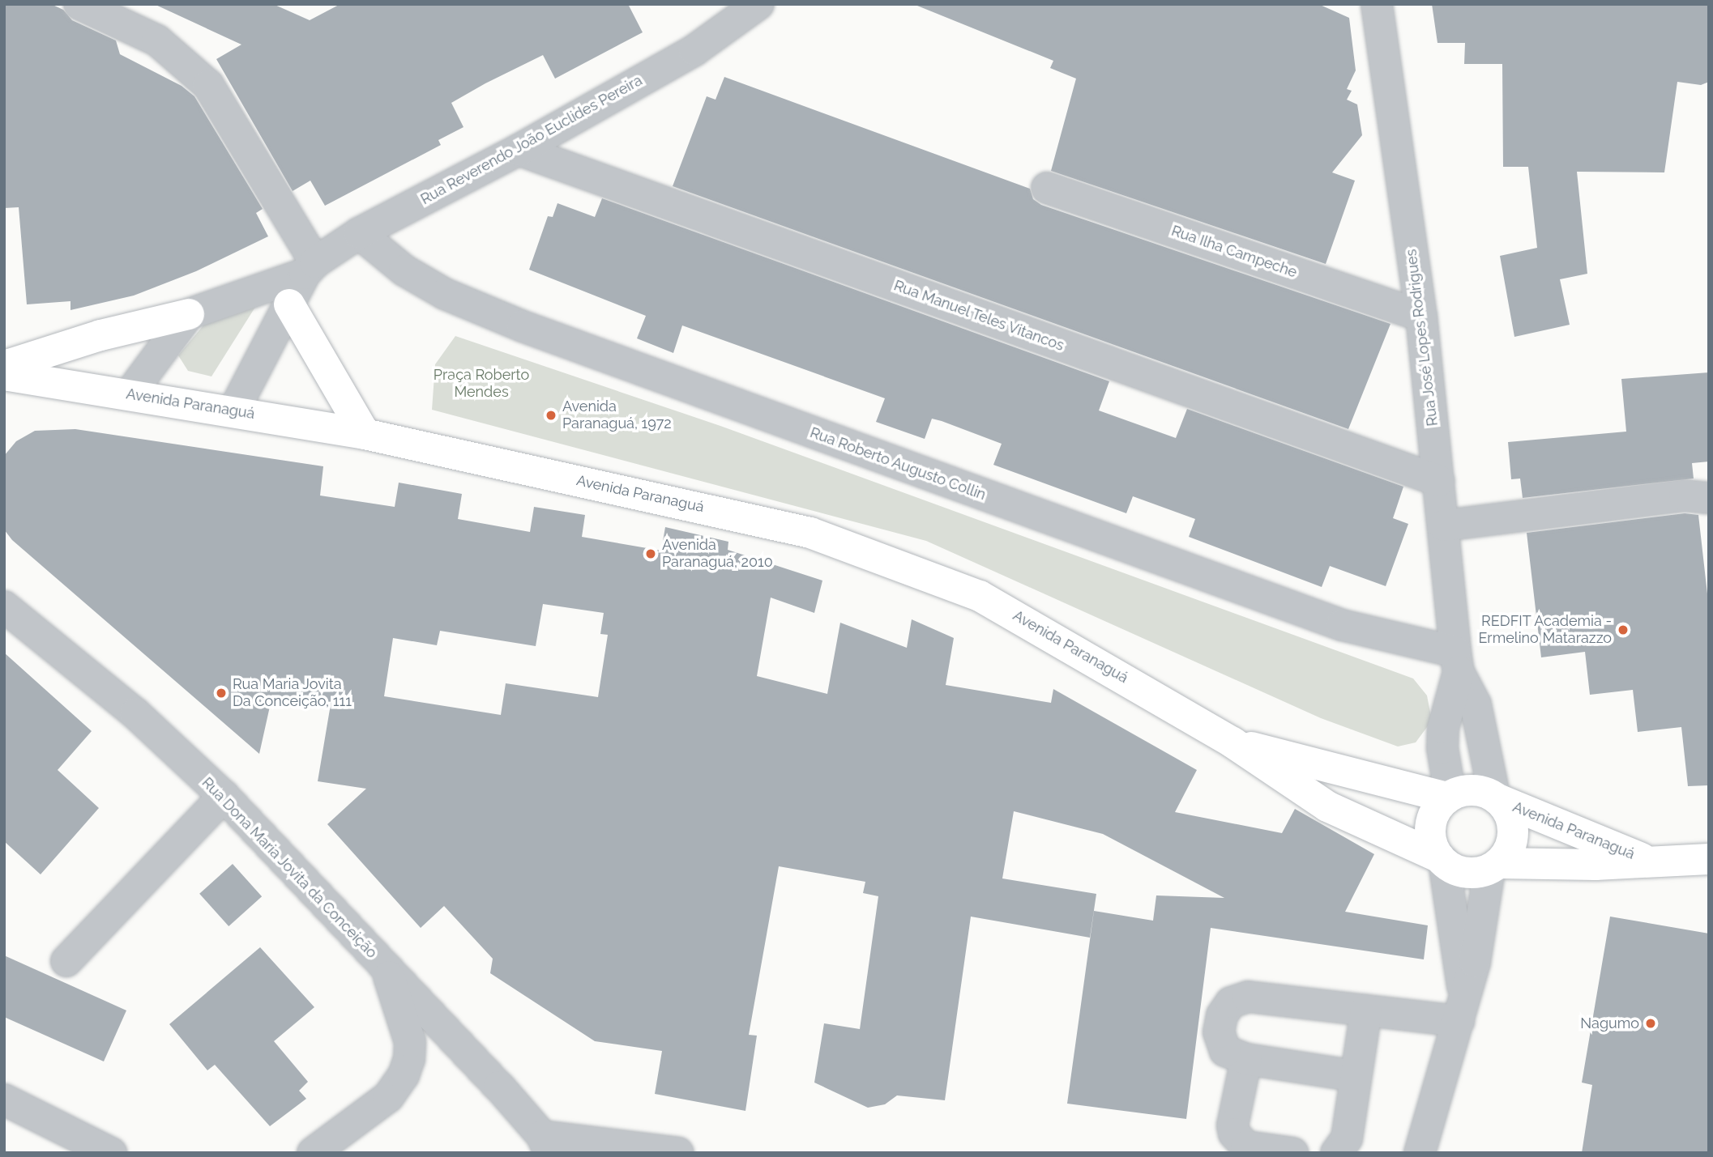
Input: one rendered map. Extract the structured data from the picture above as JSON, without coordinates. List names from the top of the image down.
{
  "streets": {
    "main road": ["Avenida Paranaguá"],
    "street": [
      "Rua Reverendo João Euclides Pereira",
      "Rua Ilha Campeche",
      "Rua Manuel Teles Vitancos",
      "Rua José Lopes Rodrigues",
      "Rua Roberto Augusto Collin",
      "Rua Dona Maria Jovita da Conceição"
    ]
  },
  "crossings": [
    ["Rua Reverendo João Euclides Pereira", "Rua Manuel Teles Vitancos"],
    ["Rua Reverendo João Euclides Pereira", "Avenida Paranaguá"],
    ["Rua Reverendo João Euclides Pereira", "Rua Roberto Augusto Collin"],
    ["Rua Ilha Campeche", "Rua José Lopes Rodrigues"],
    ["Rua Manuel Teles Vitancos", "Rua José Lopes Rodrigues"],
    ["Rua José Lopes Rodrigues", "Avenida Paranaguá"],
    ["Rua José Lopes Rodrigues", "Rua Roberto Augusto Collin"]
  ],
  "parks": ["Praça Roberto Mendes"],
  "places": [
    "Avenida Paranaguá, 1972",
    "Avenida Paranaguá, 2010",
    "REDFIT Academia - Ermelino Matarazzo",
    "Rua Maria Jovita Da Conceição, 111",
    "Nagumo"
  ]
}
